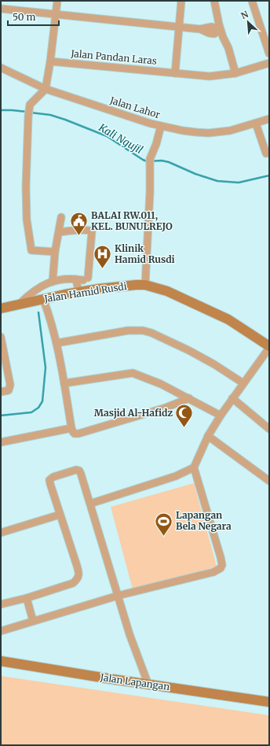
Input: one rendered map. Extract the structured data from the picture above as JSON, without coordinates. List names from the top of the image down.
{
  "streets": {
    "street": [
      "Jalan Pandan Laras",
      "Jalan Lahor",
      "Jalan Hamid Rusdi",
      "Jalan Lapangan"
    ]
  },
  "water": ["Kali Ngujil"],
  "places": {
    "public building": ["BALAI RW.011, KEL. BUNULREJO"],
    "hospital": ["Klinik Hamid Rusdi"],
    "mosque": ["Masjid Al-Hafidz"],
    "sports": ["Lapangan Bela Negara"]
  },
  "scale_bar": "50 m",
  "north": "top left"
}
